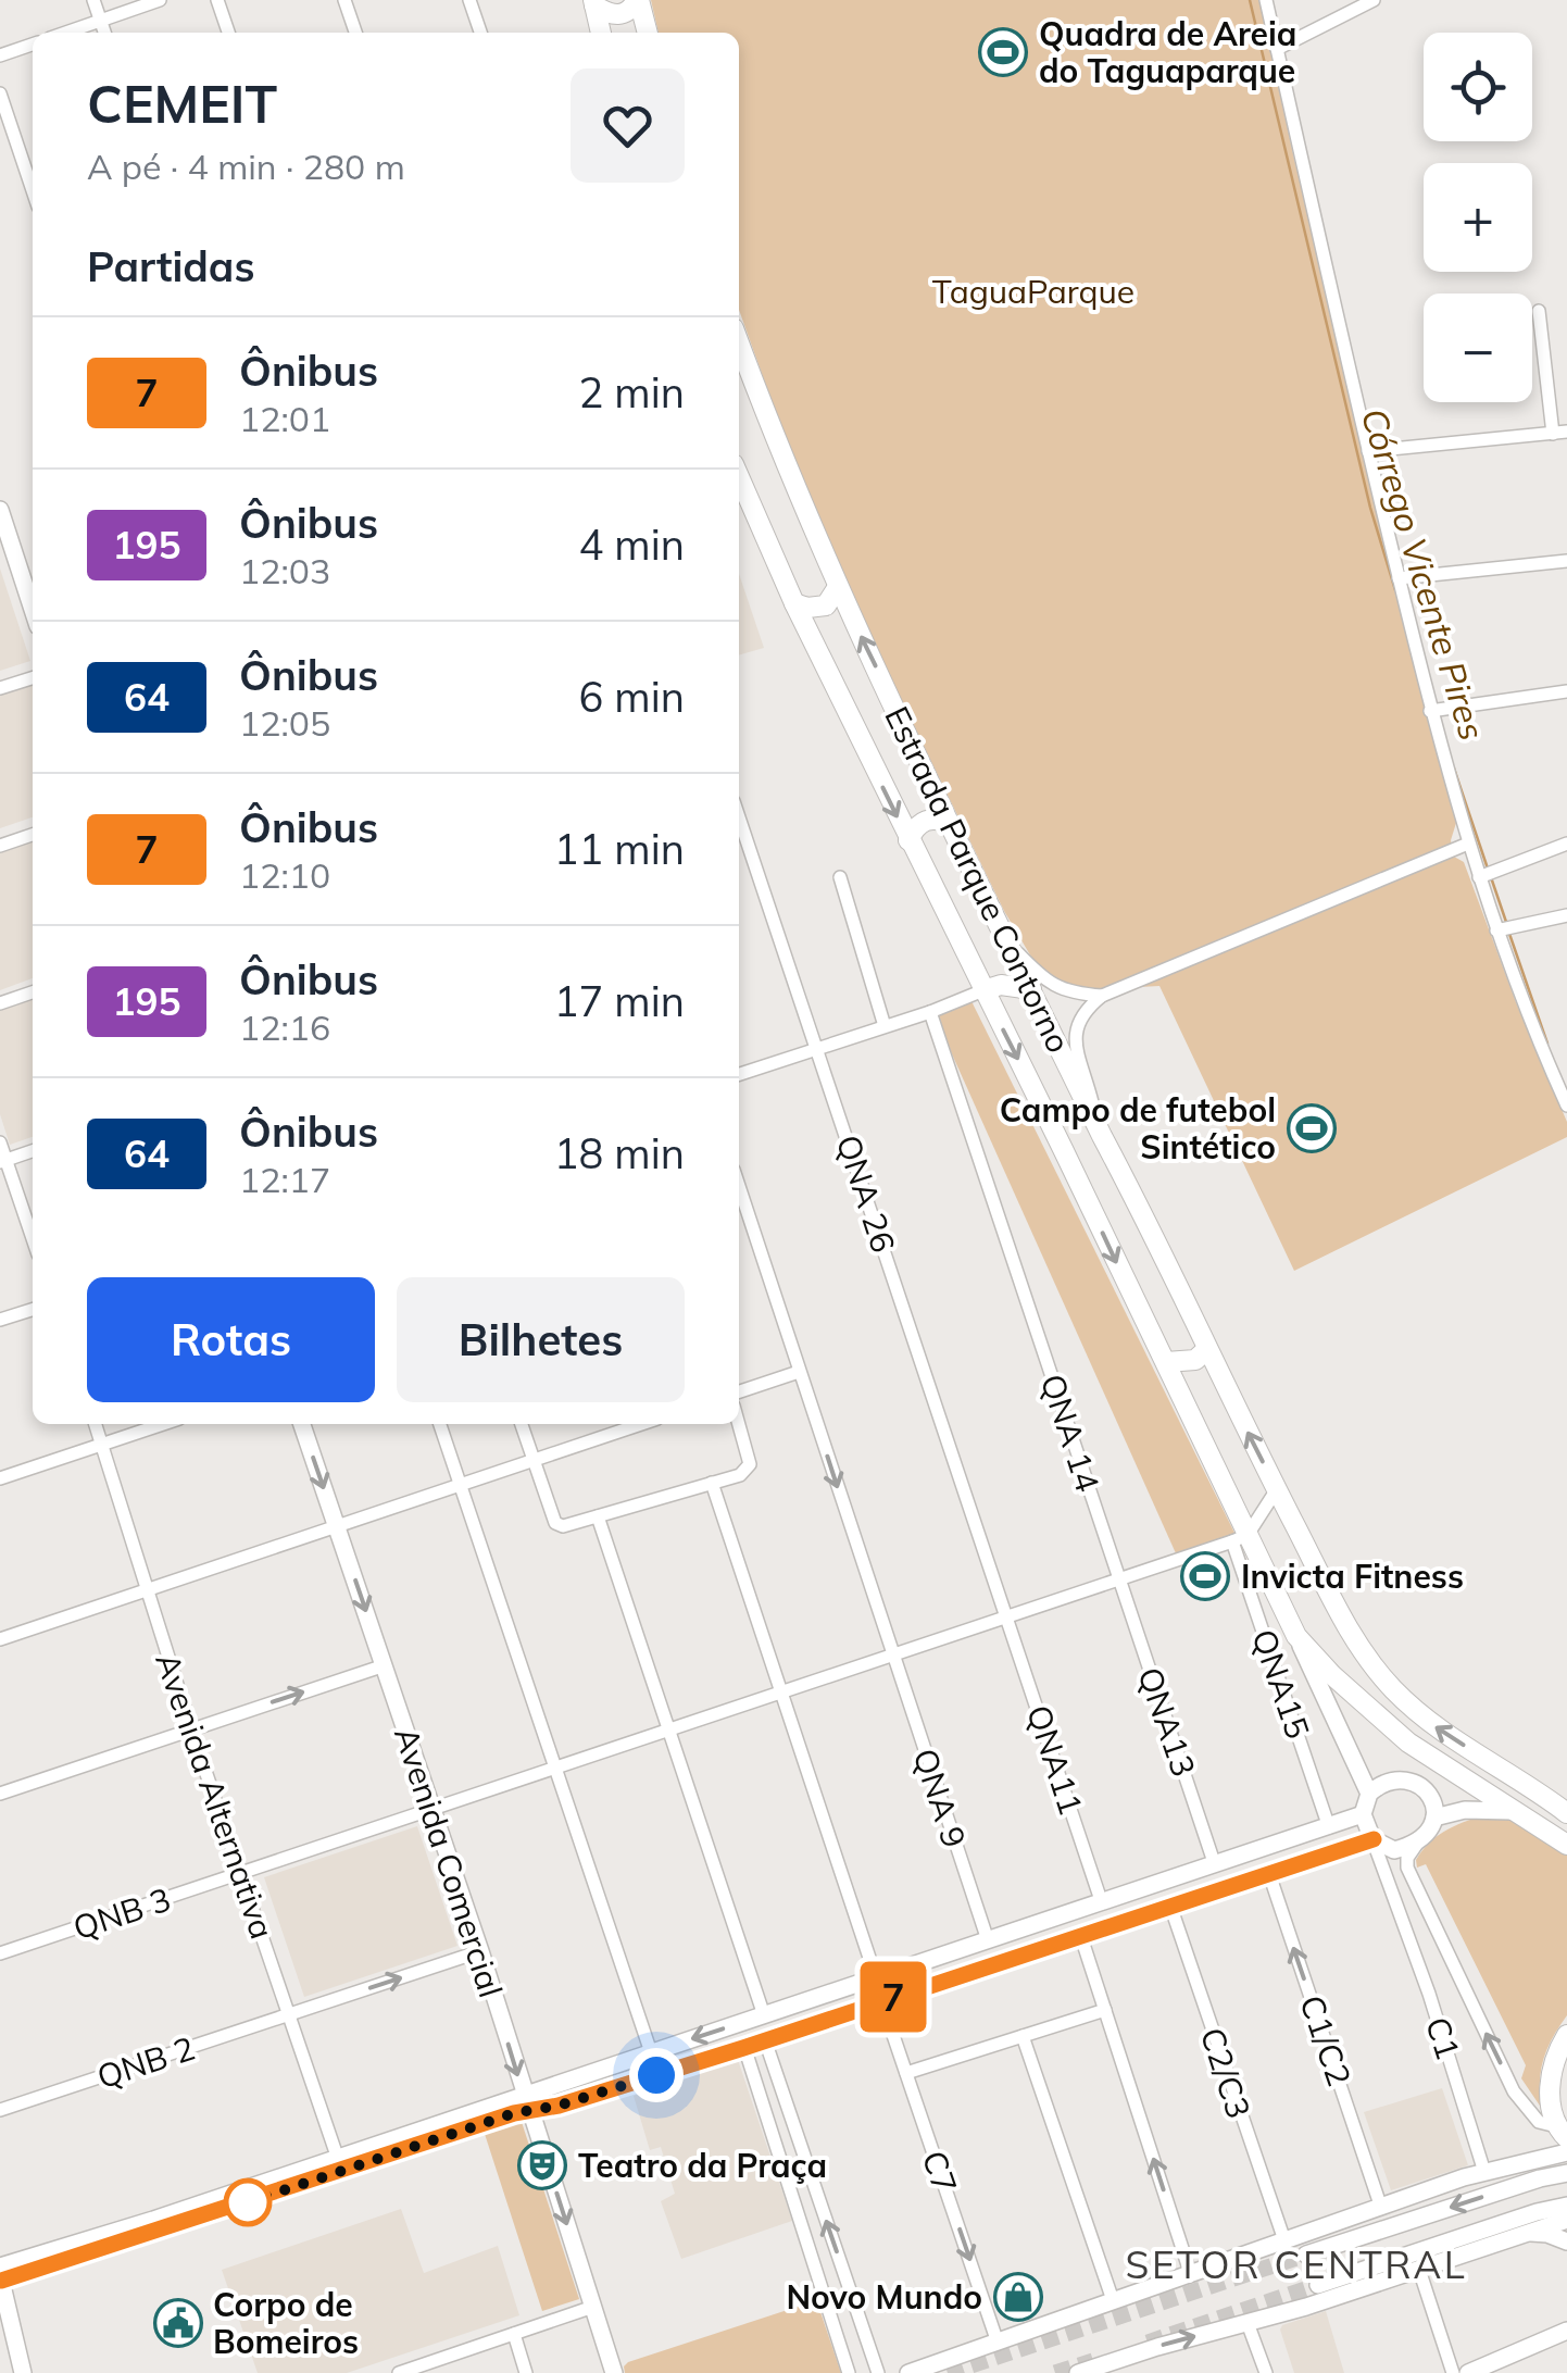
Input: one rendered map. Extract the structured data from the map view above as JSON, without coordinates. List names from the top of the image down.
{
  "streets": {
    "highway": ["Estrada Parque Contorno"],
    "main road": ["Avenida Comercial"],
    "street": [
      "QNA 26",
      "QNA 14",
      "QNA15",
      "QNA13",
      "QNA11",
      "Avenida Alternativa",
      "QNA 9",
      "QNB 3",
      "C1",
      "C1/C2",
      "QNB 2",
      "C2/C3",
      "C7"
    ]
  },
  "crossings": [
    ["Estrada Parque Contorno", "QNA15"],
    ["Estrada Parque Contorno", "QNB 3"],
    ["QNA 26", "QNA11"],
    ["QNA 26", "QNB 3"],
    ["QNA 14", "QNA13"],
    ["QNA 14", "QNB 3"],
    ["QNA15", "QNB 3"],
    ["QNA13", "QNB 3"],
    ["QNA11", "QNB 3"],
    ["Avenida Alternativa", "QNB 3"],
    ["Avenida Alternativa", "QNB 2"],
    ["QNA 9", "QNB 3"],
    ["Avenida Comercial", "QNB 3"],
    ["Avenida Comercial", "QNB 2"]
  ],
  "one_way": [
    "QNA 9",
    "Avenida Comercial",
    "C1/C2",
    "QNB 2",
    "C7"
  ],
  "districts": ["SETOR CENTRAL"],
  "water": ["Córrego Vicente Pires"],
  "parks": ["TaguaParque"],
  "places": {
    "sports": ["Quadra de Areia do Taguaparque", "Campo de futebol Sintético", "Invicta Fitness"],
    "theatre": ["Teatro da Praça"],
    "shop": ["Novo Mundo"],
    "public building": ["Corpo de Bomeiros"]
  },
  "lines": ["bus line 7"],
  "page": {
    "on_map": "7",
    "map_buttons": ["+", "−"],
    "heading": [
      ["CEMEIT", "A pé · 4 min · 280 m"],
      "Partidas"
    ],
    "list": [
      {
        "mark": "7",
        "name": "Ônibus",
        "note": "12:01",
        "value": "2 min"
      },
      {
        "mark": "195",
        "name": "Ônibus",
        "note": "12:03",
        "value": "4 min"
      },
      {
        "mark": "64",
        "name": "Ônibus",
        "note": "12:05",
        "value": "6 min"
      },
      {
        "mark": "7",
        "name": "Ônibus",
        "note": "12:10",
        "value": "11 min"
      },
      {
        "mark": "195",
        "name": "Ônibus",
        "note": "12:16",
        "value": "17 min"
      },
      {
        "mark": "64",
        "name": "Ônibus",
        "note": "12:17",
        "value": "18 min"
      }
    ],
    "buttons": ["Rotas", "Bilhetes"]
  }
}
